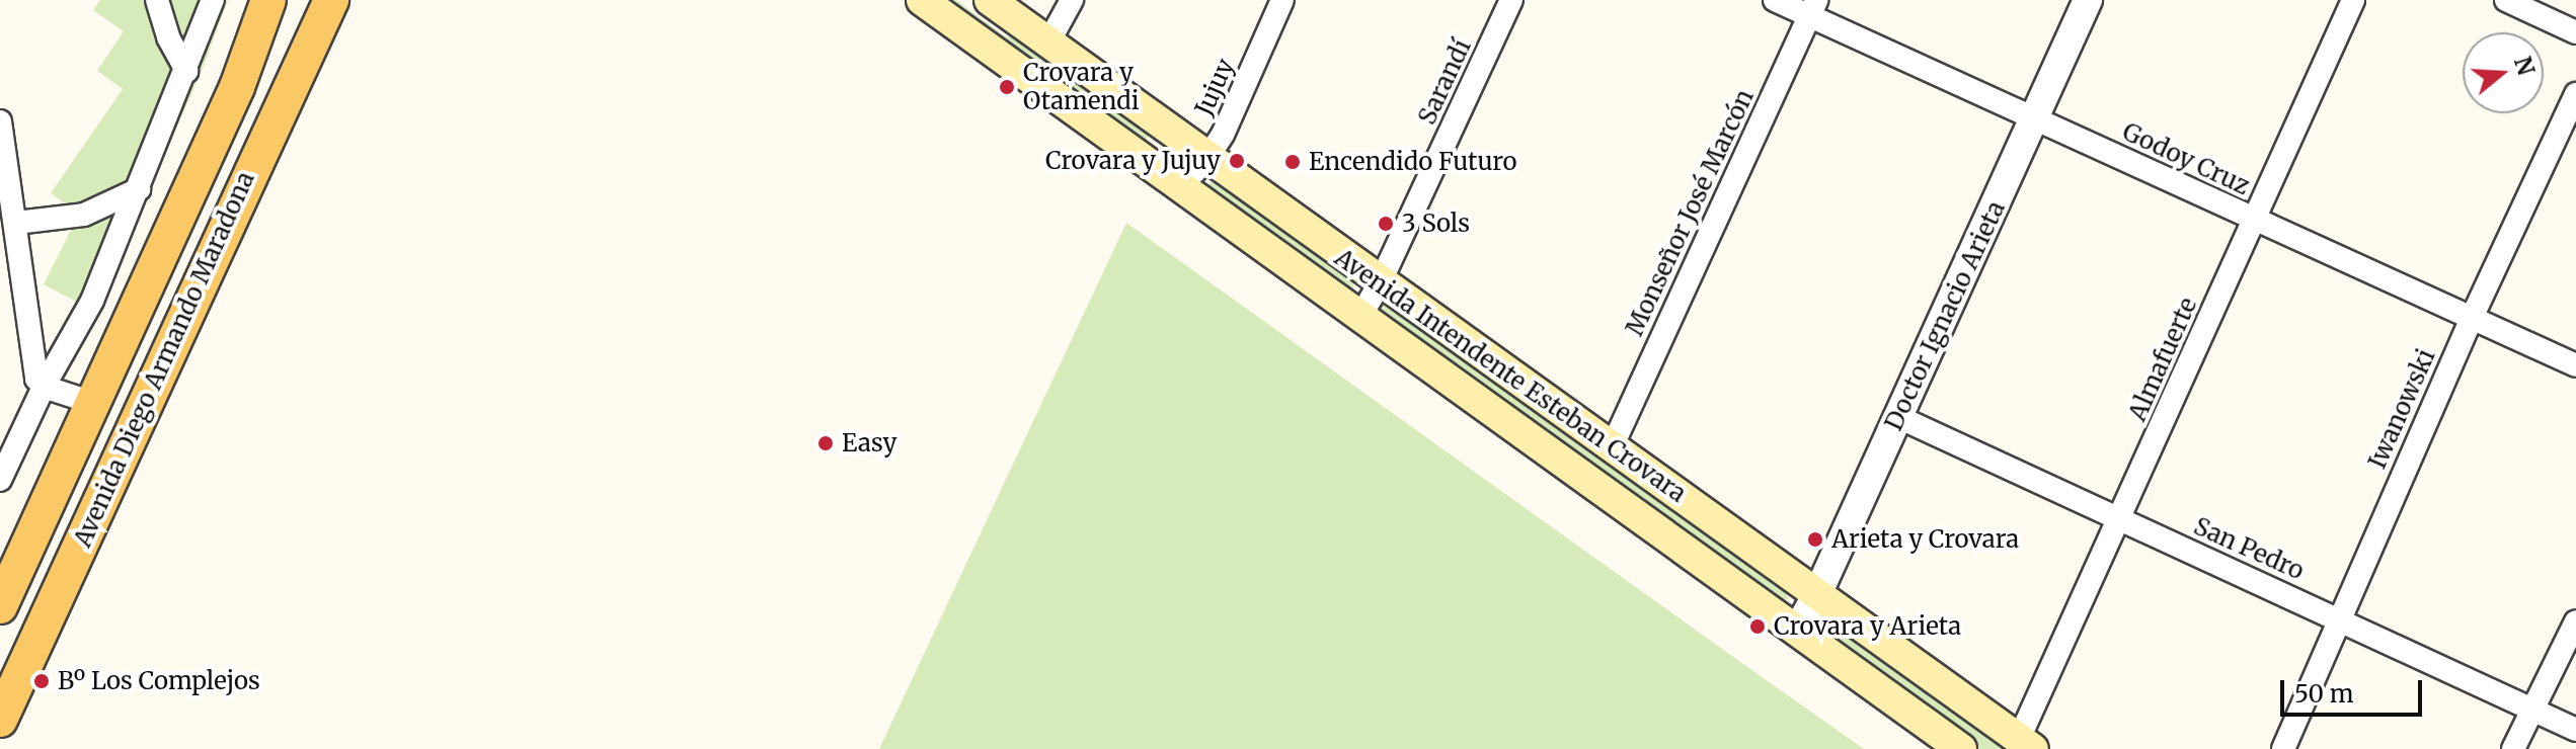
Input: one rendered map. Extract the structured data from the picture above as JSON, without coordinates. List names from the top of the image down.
{
  "streets": {
    "main road": ["Avenida Diego Armando Maradona", "Avenida Intendente Esteban Crovara"],
    "street": [
      "Sarandí",
      "Jujuy",
      "Godoy Cruz",
      "Monseñor José Marcón",
      "Doctor Ignacio Arieta",
      "Almafuerte",
      "Iwanowski",
      "San Pedro"
    ]
  },
  "crossings": [
    ["Sarandí", "Avenida Intendente Esteban Crovara"],
    ["Jujuy", "Avenida Intendente Esteban Crovara"],
    ["Godoy Cruz", "Monseñor José Marcón"],
    ["Godoy Cruz", "Doctor Ignacio Arieta"],
    ["Godoy Cruz", "Almafuerte"],
    ["Godoy Cruz", "Iwanowski"],
    ["Monseñor José Marcón", "Avenida Intendente Esteban Crovara"],
    ["Doctor Ignacio Arieta", "Avenida Intendente Esteban Crovara"],
    ["Doctor Ignacio Arieta", "San Pedro"],
    ["Almafuerte", "Avenida Intendente Esteban Crovara"],
    ["Almafuerte", "San Pedro"],
    ["Iwanowski", "San Pedro"]
  ],
  "places": [
    "Crovara y Otamendi",
    "Crovara y Jujuy",
    "Encendido Futuro",
    "3 Sols",
    "Easy",
    "Arieta y Crovara",
    "Crovara y Arieta",
    "Bº Los Complejos"
  ],
  "scale_bar": "50 m",
  "north": "right"
}
